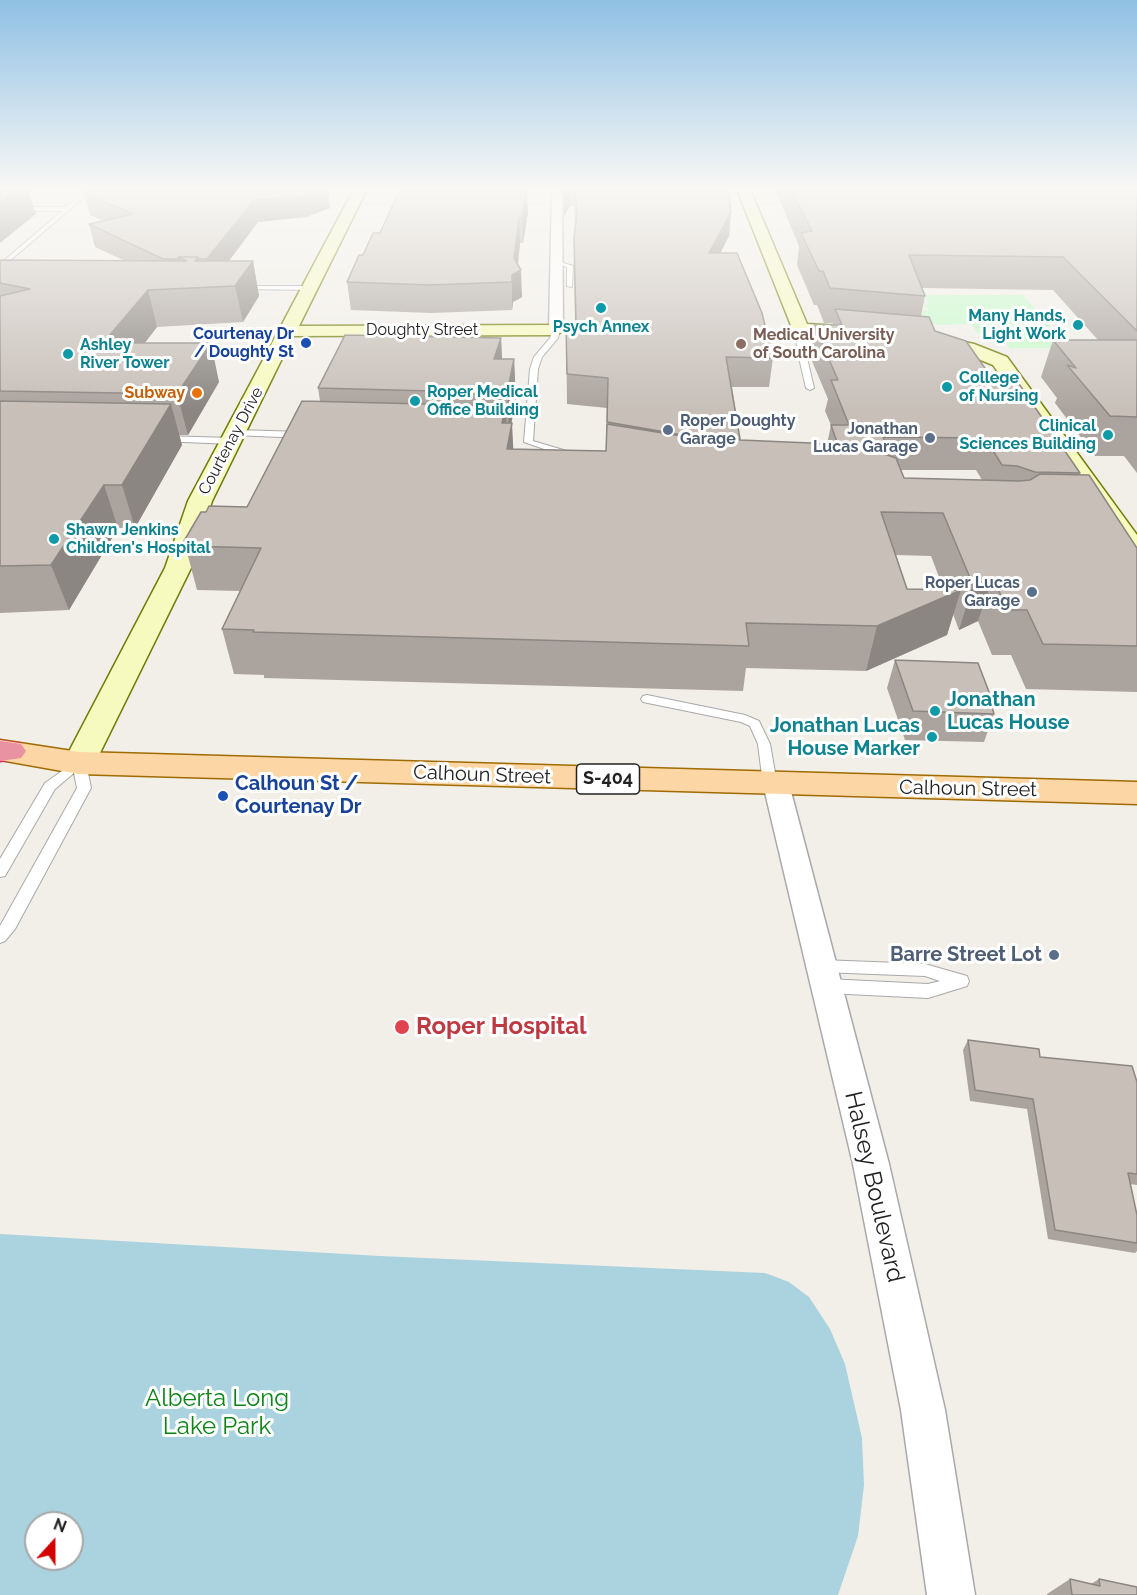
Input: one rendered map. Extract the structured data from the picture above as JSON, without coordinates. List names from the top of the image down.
{
  "streets": {
    "main road": ["Calhoun Street", "S-404"],
    "street": ["Doughty Street", "Courtenay Drive", "Halsey Boulevard"]
  },
  "crossings": [
    ["Doughty Street", "Courtenay Drive"],
    ["Courtenay Drive", "Calhoun Street"],
    ["Calhoun Street", "Halsey Boulevard"]
  ],
  "parks": ["Alberta Long Lake Park"],
  "places": [
    "Psych Annex",
    "Many Hands, Light Work",
    "Courtenay Dr / Doughty St",
    "Medical University of South Carolina",
    "Ashley River Tower",
    "College of Nursing",
    "Subway",
    "Roper Medical Office Building",
    "Roper Doughty Garage",
    "Clinical Sciences Building",
    "Jonathan Lucas Garage",
    "Shawn Jenkins Children's Hospital",
    "Roper Lucas Garage",
    "Jonathan Lucas House",
    "Jonathan Lucas House Marker",
    "Calhoun St / Courtenay Dr",
    "Barre Street Lot",
    "Roper Hospital"
  ],
  "north": "top"
}
